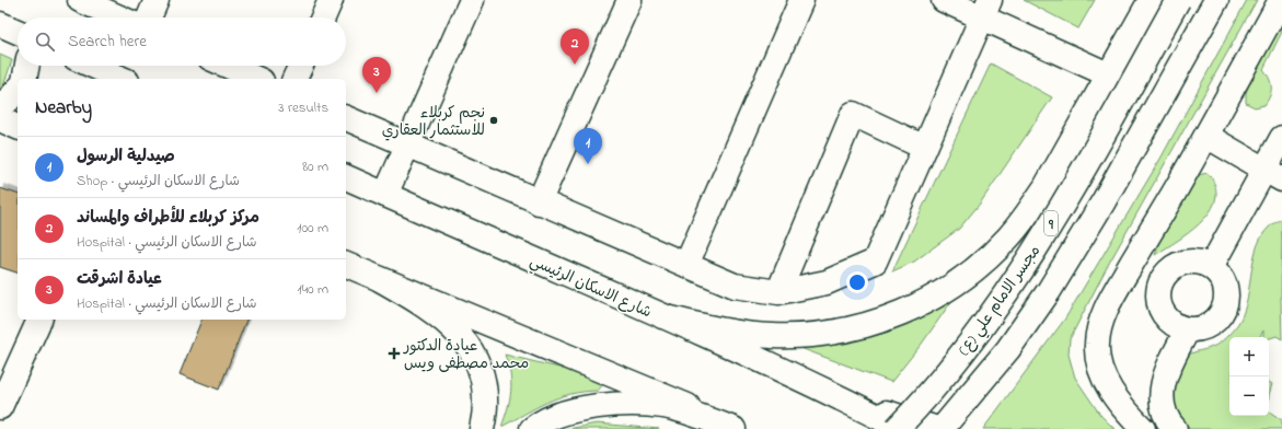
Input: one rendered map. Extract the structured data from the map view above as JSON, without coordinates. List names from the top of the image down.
{
  "streets": {
    "main road": ["9", "شارع الاسكان الرئيسي", "مجسر الامام علي (ع)"]
  },
  "places": {
    "other": ["نجم كربلاء للاستثمار العقاري"],
    "health": ["عيادة الدكتور محمد مصطفى ويس"]
  },
  "page": {
    "search": "Search here",
    "pins": ["2", "3", "1"],
    "heading": ["Nearby", "3 results"],
    "list": [
      {
        "mark": "1",
        "name": "صيدلية الرسول",
        "note": "Shop · شارع الاسكان الرئيسي",
        "value": "80 m"
      },
      {
        "mark": "2",
        "name": "مركز كربلاء للأطراف والمساند",
        "note": "Hospital · شارع الاسكان الرئيسي",
        "value": "100 m"
      },
      {
        "mark": "3",
        "name": "عيادة اشرقت",
        "note": "Hospital · شارع الاسكان الرئيسي",
        "value": "140 m"
      }
    ],
    "map_buttons": ["+", "−"]
  }
}
